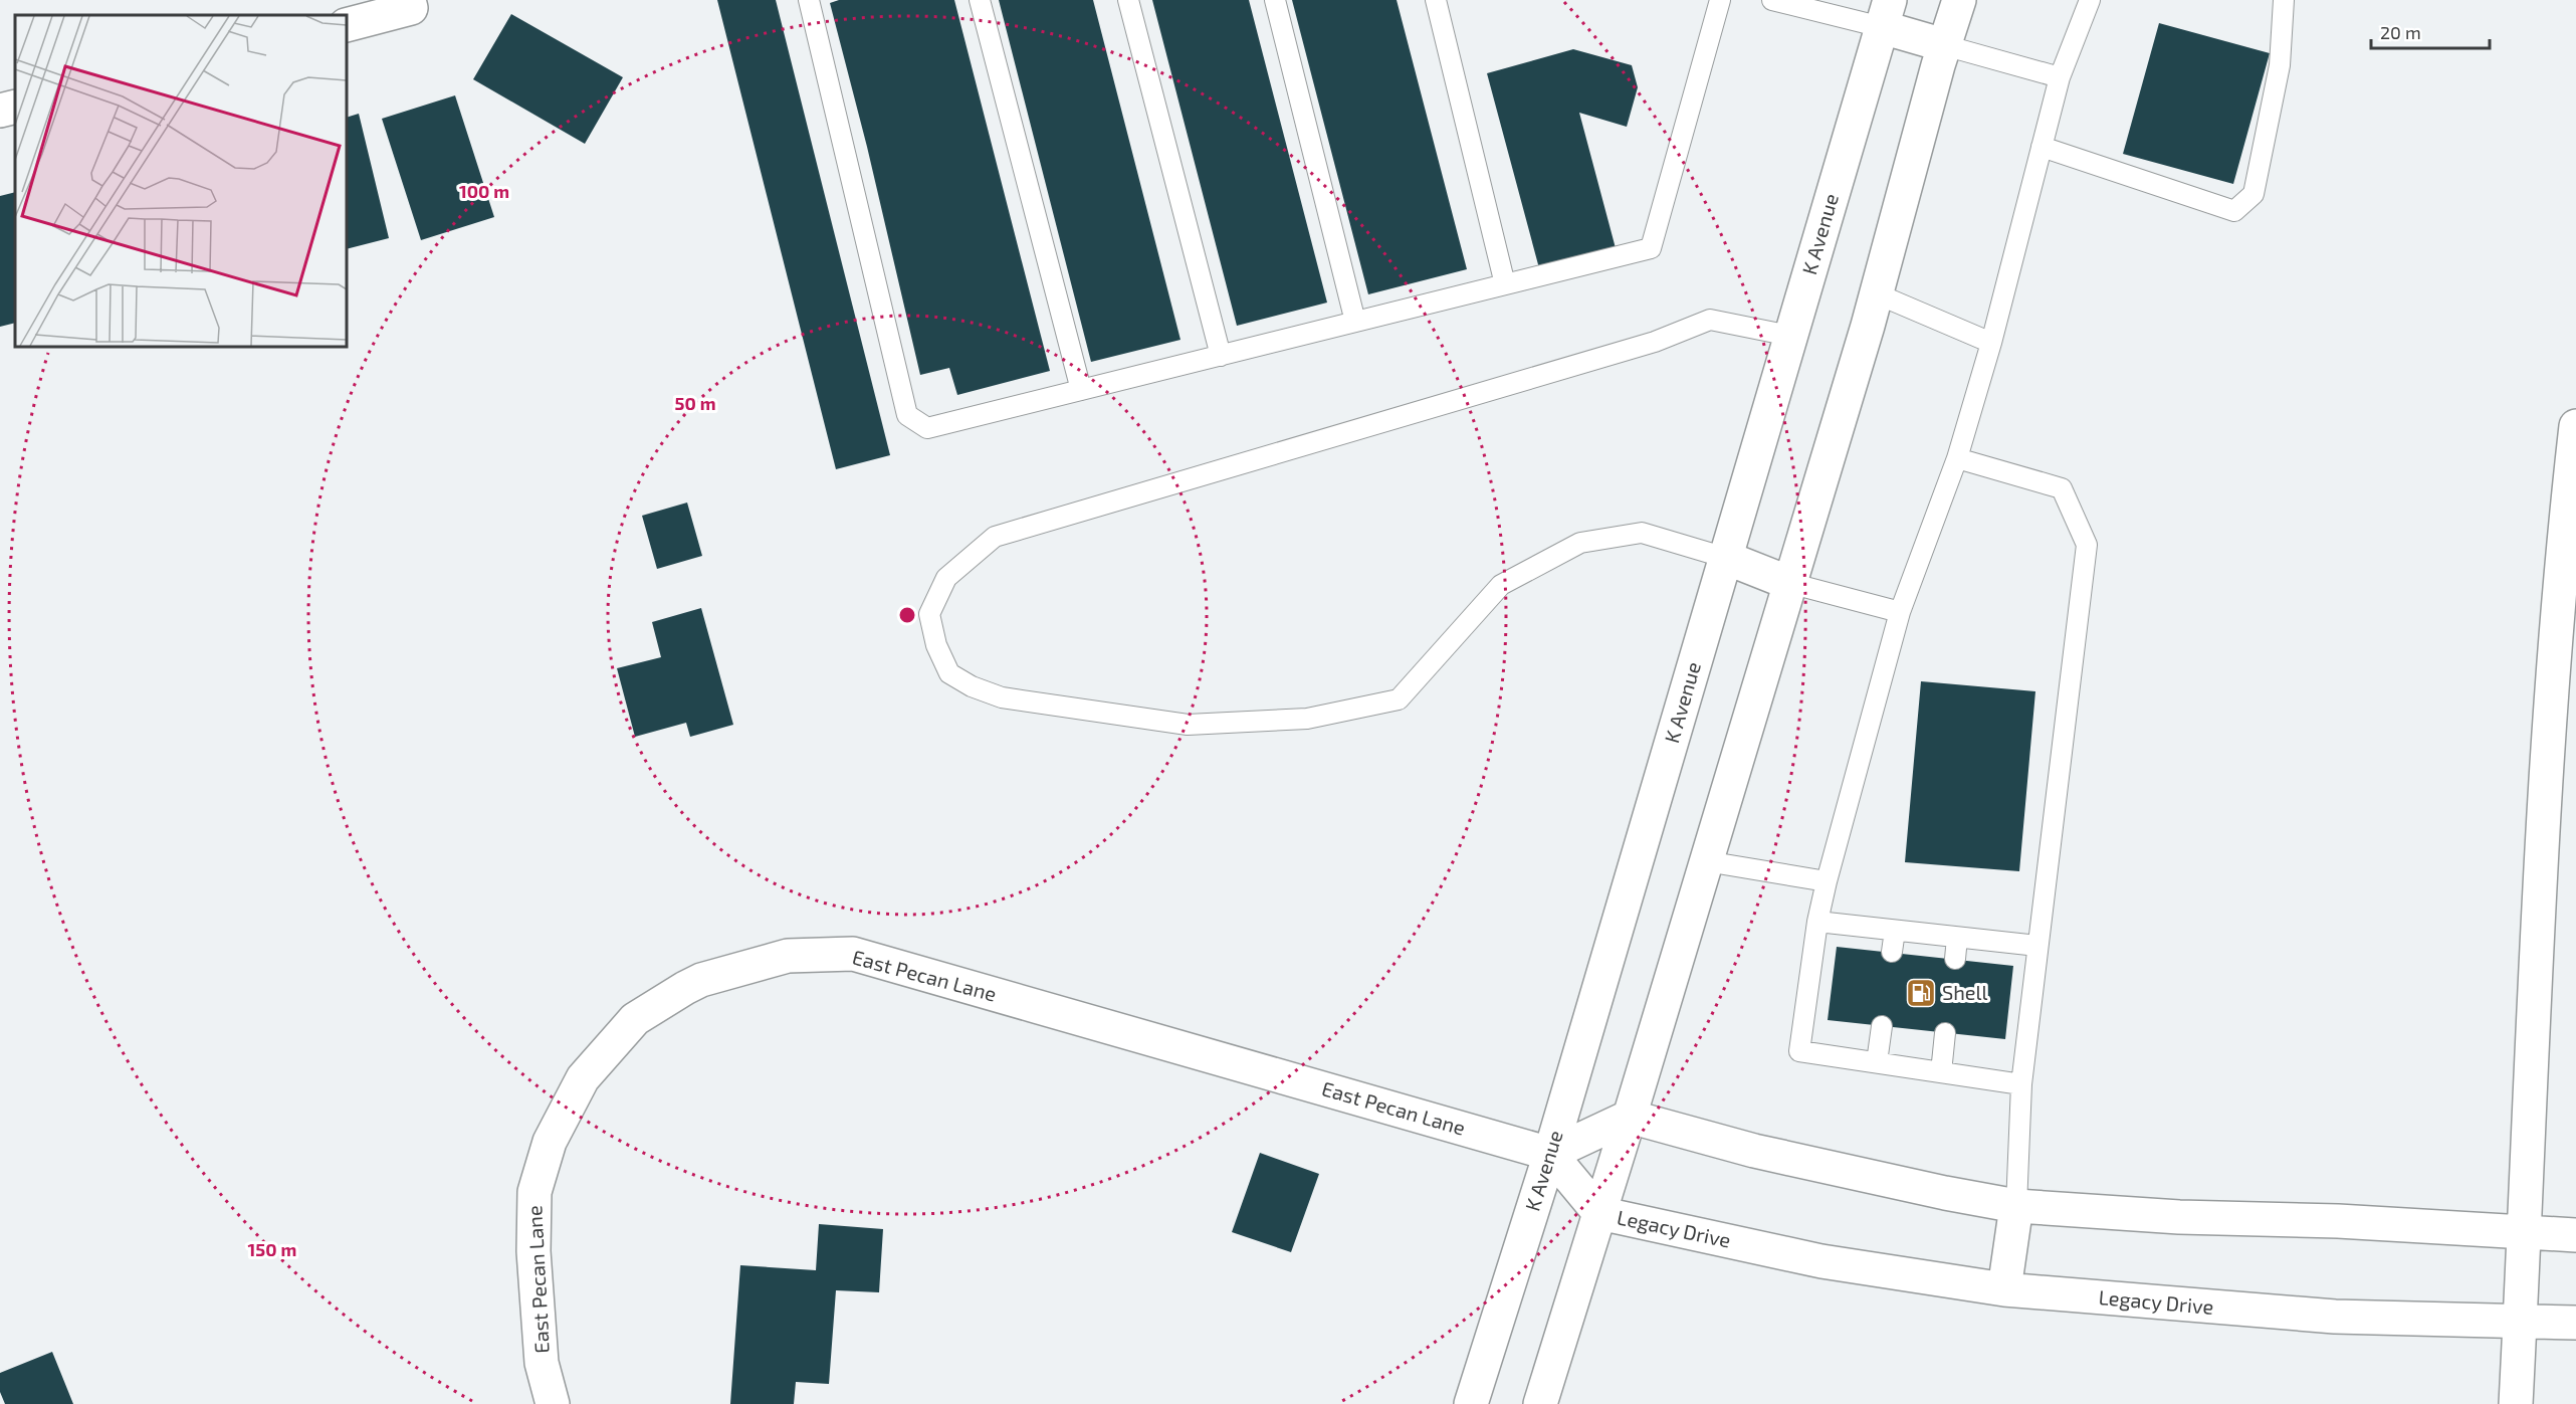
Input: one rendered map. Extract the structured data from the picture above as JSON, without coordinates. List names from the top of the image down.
{
  "streets": {
    "main road": ["K Avenue", "East Pecan Lane", "Legacy Drive"]
  },
  "crossings": [
    ["K Avenue", "East Pecan Lane"],
    ["K Avenue", "Legacy Drive"],
    ["East Pecan Lane", "Legacy Drive"]
  ],
  "places": {
    "fuel station": ["Shell"]
  },
  "scale_bar": "20 m",
  "rings": ["100 m", "50 m", "150 m"]
}
